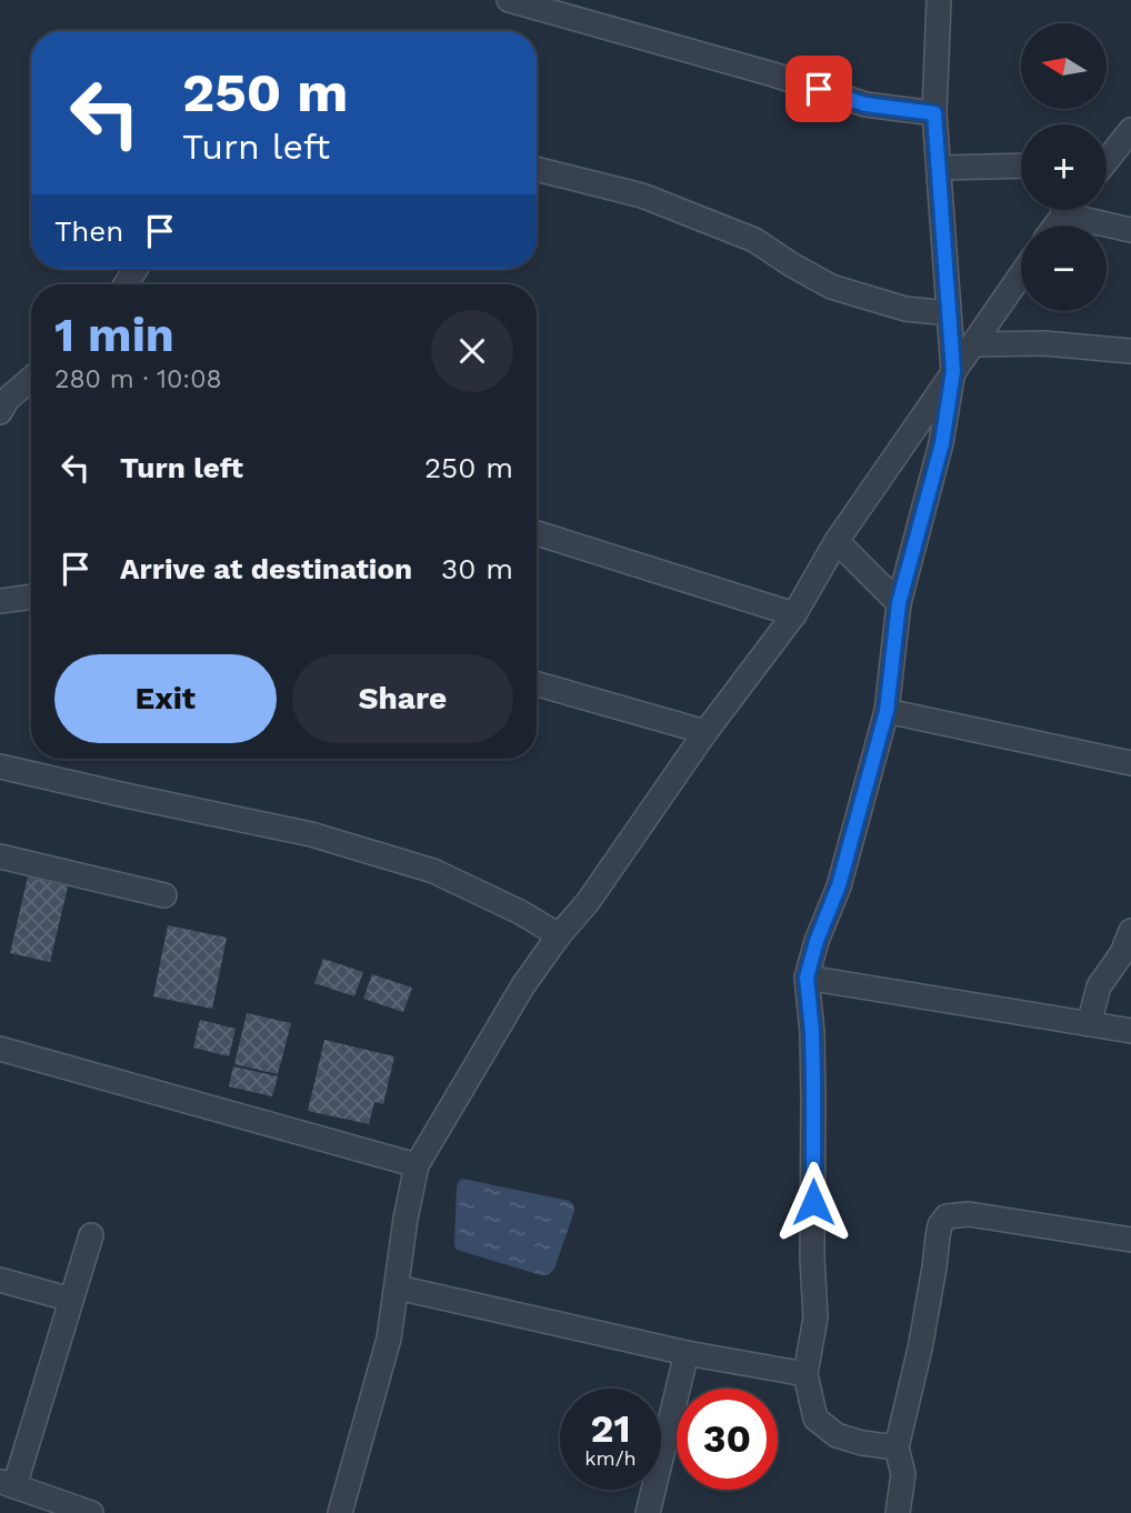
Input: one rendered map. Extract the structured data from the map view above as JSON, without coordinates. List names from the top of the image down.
{
  "north": "left",
  "page": {
    "map_buttons": ["+", "−"],
    "turn": ["250 m", "Turn left"],
    "then": "Then",
    "heading": ["1 min", "280 m · 10:08"],
    "list": [
      {
        "name": "Turn left",
        "value": "250 m"
      },
      {
        "name": "Arrive at destination",
        "value": "30 m"
      }
    ],
    "buttons": ["Exit", "Share"],
    "speed": "21 km/h",
    "limit": "30"
  }
}
